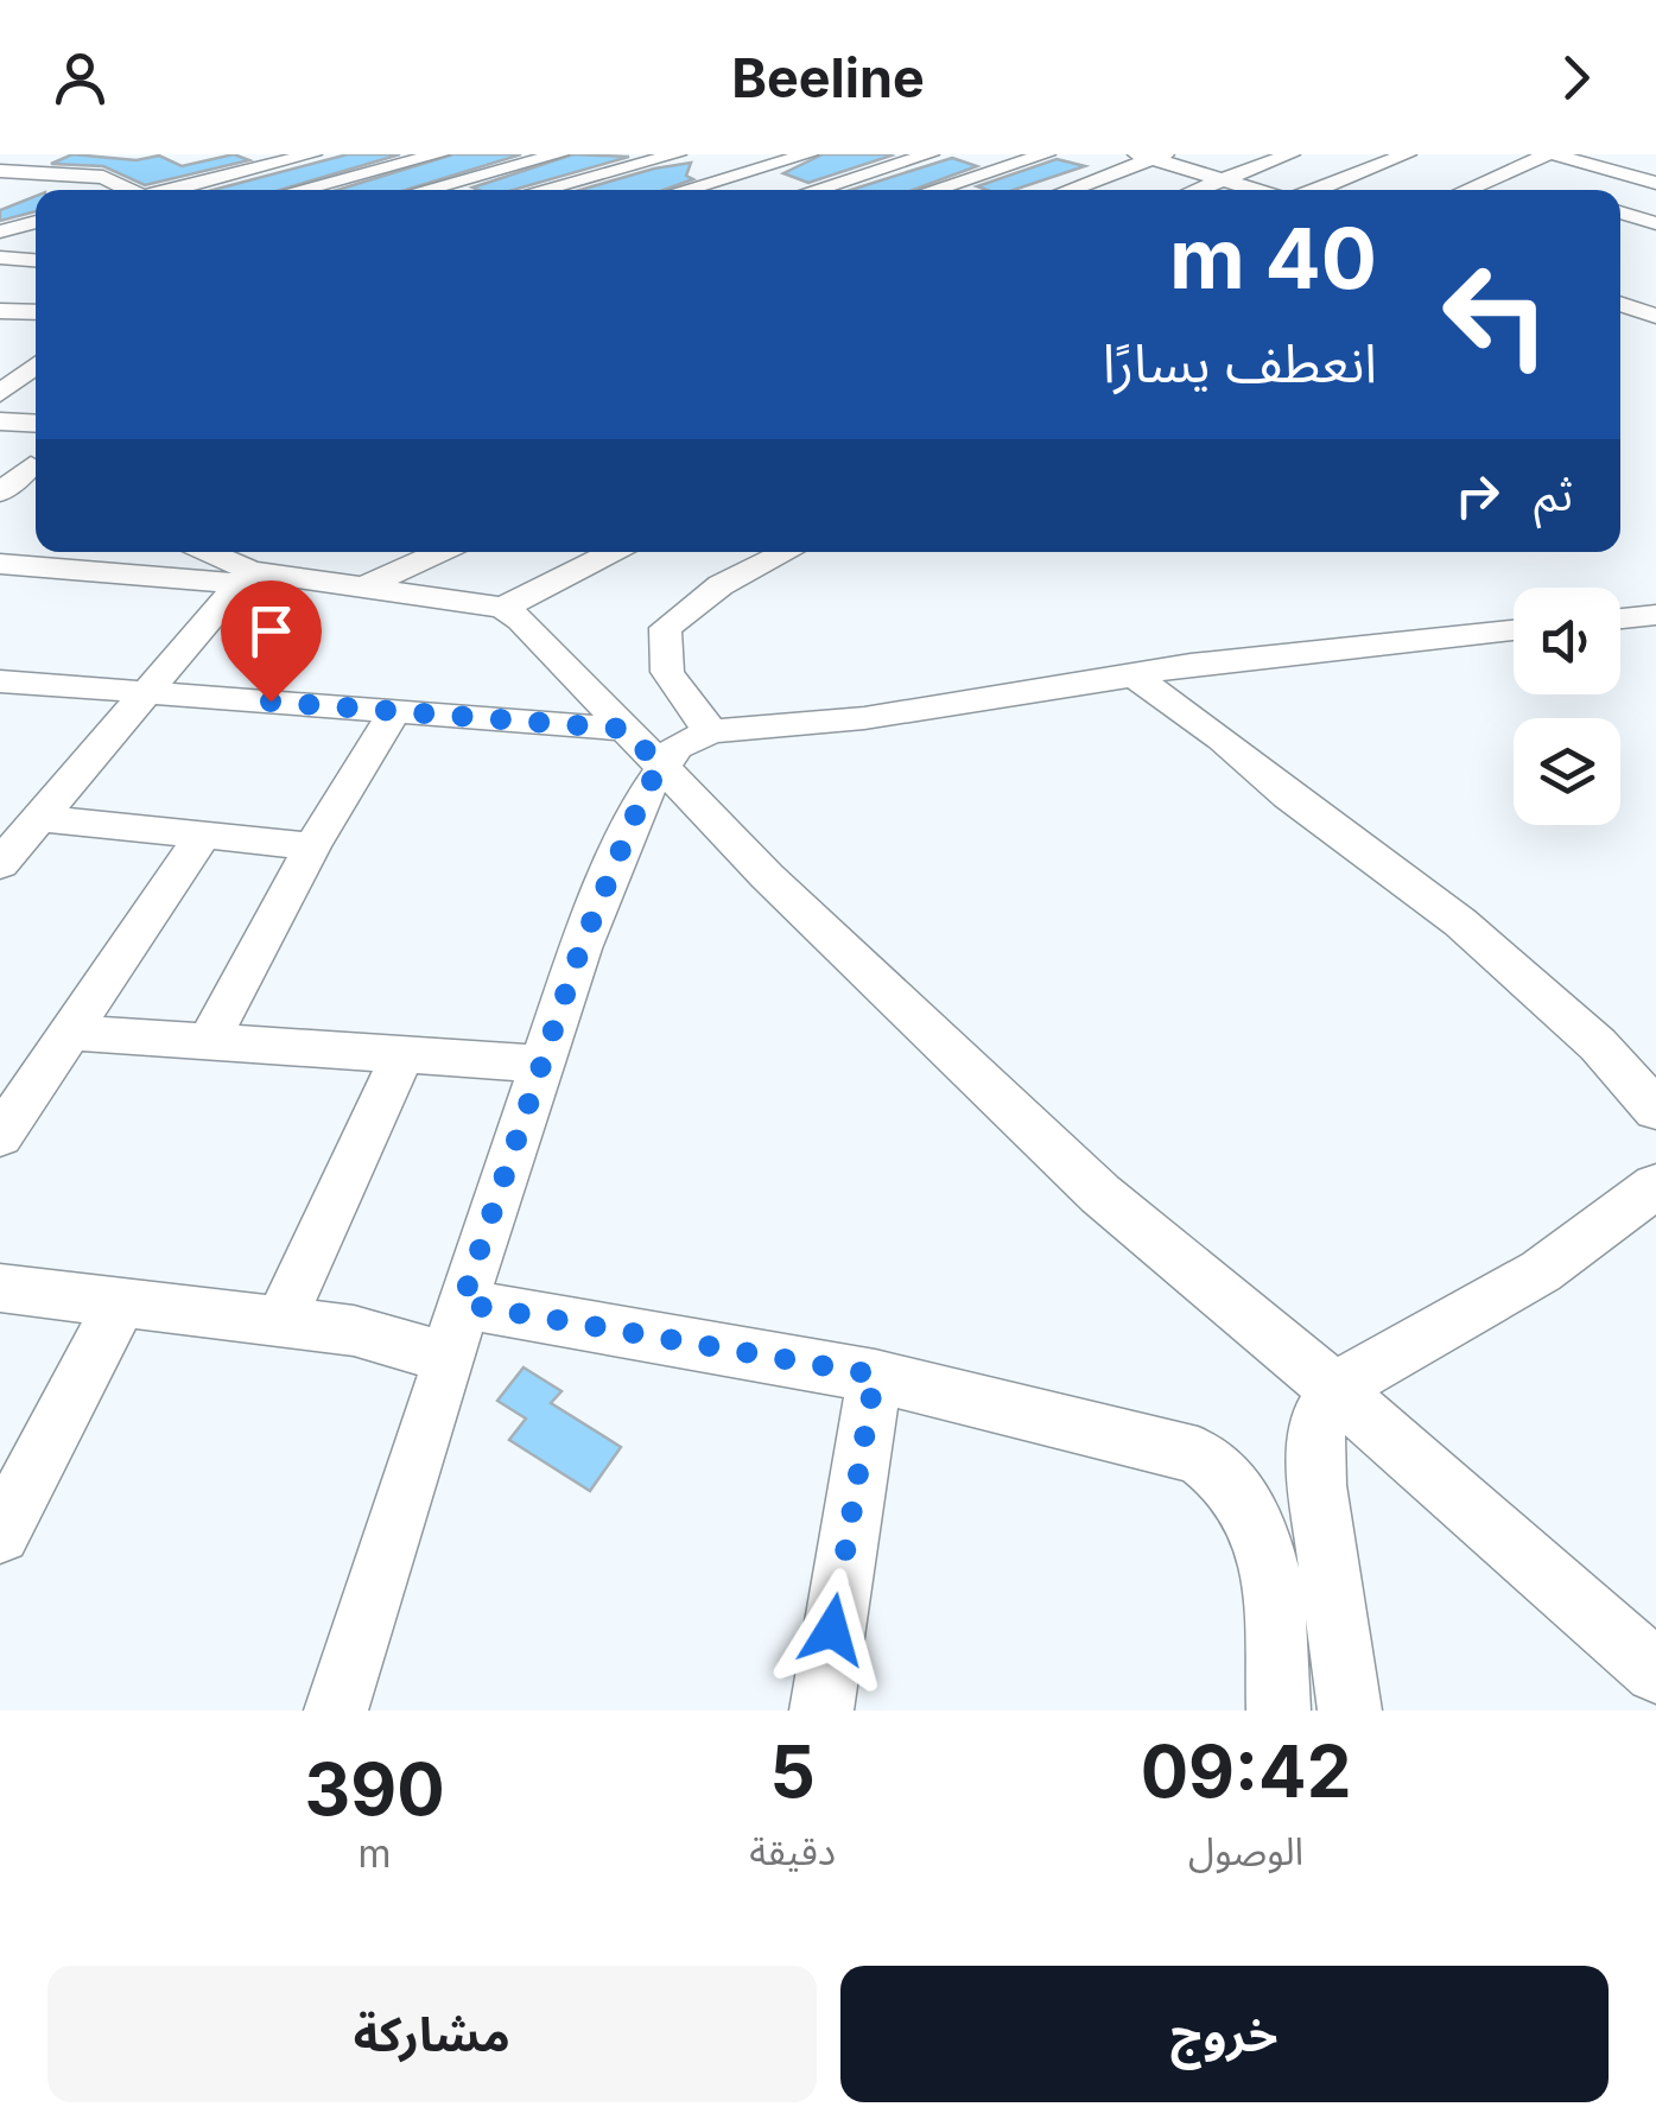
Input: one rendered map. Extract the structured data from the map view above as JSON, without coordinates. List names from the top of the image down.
{
  "page": {
    "header": "Beeline",
    "turn": ["40 m", "انعطف يسارًا"],
    "then": "ثم",
    "eta": [
      "09:42",
      "الوصول",
      "5",
      "دقيقة",
      "390",
      "m"
    ],
    "buttons": ["خروج", "مشاركة"]
  }
}
